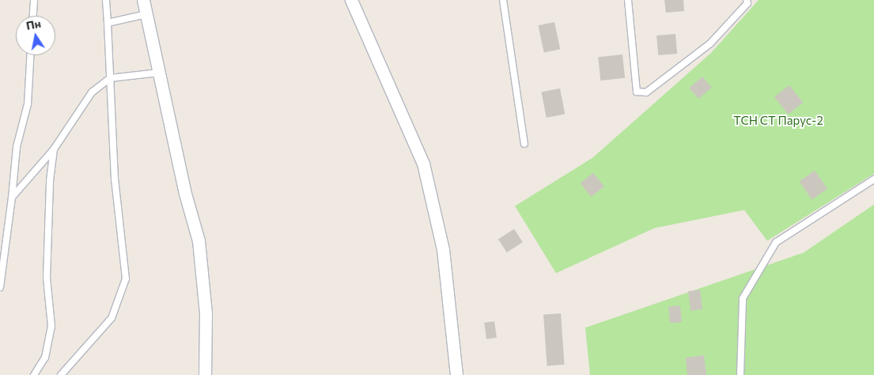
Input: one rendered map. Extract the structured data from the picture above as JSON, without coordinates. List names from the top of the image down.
{
  "parks": ["ТСН СТ Парус-2"],
  "north": "top"
}
